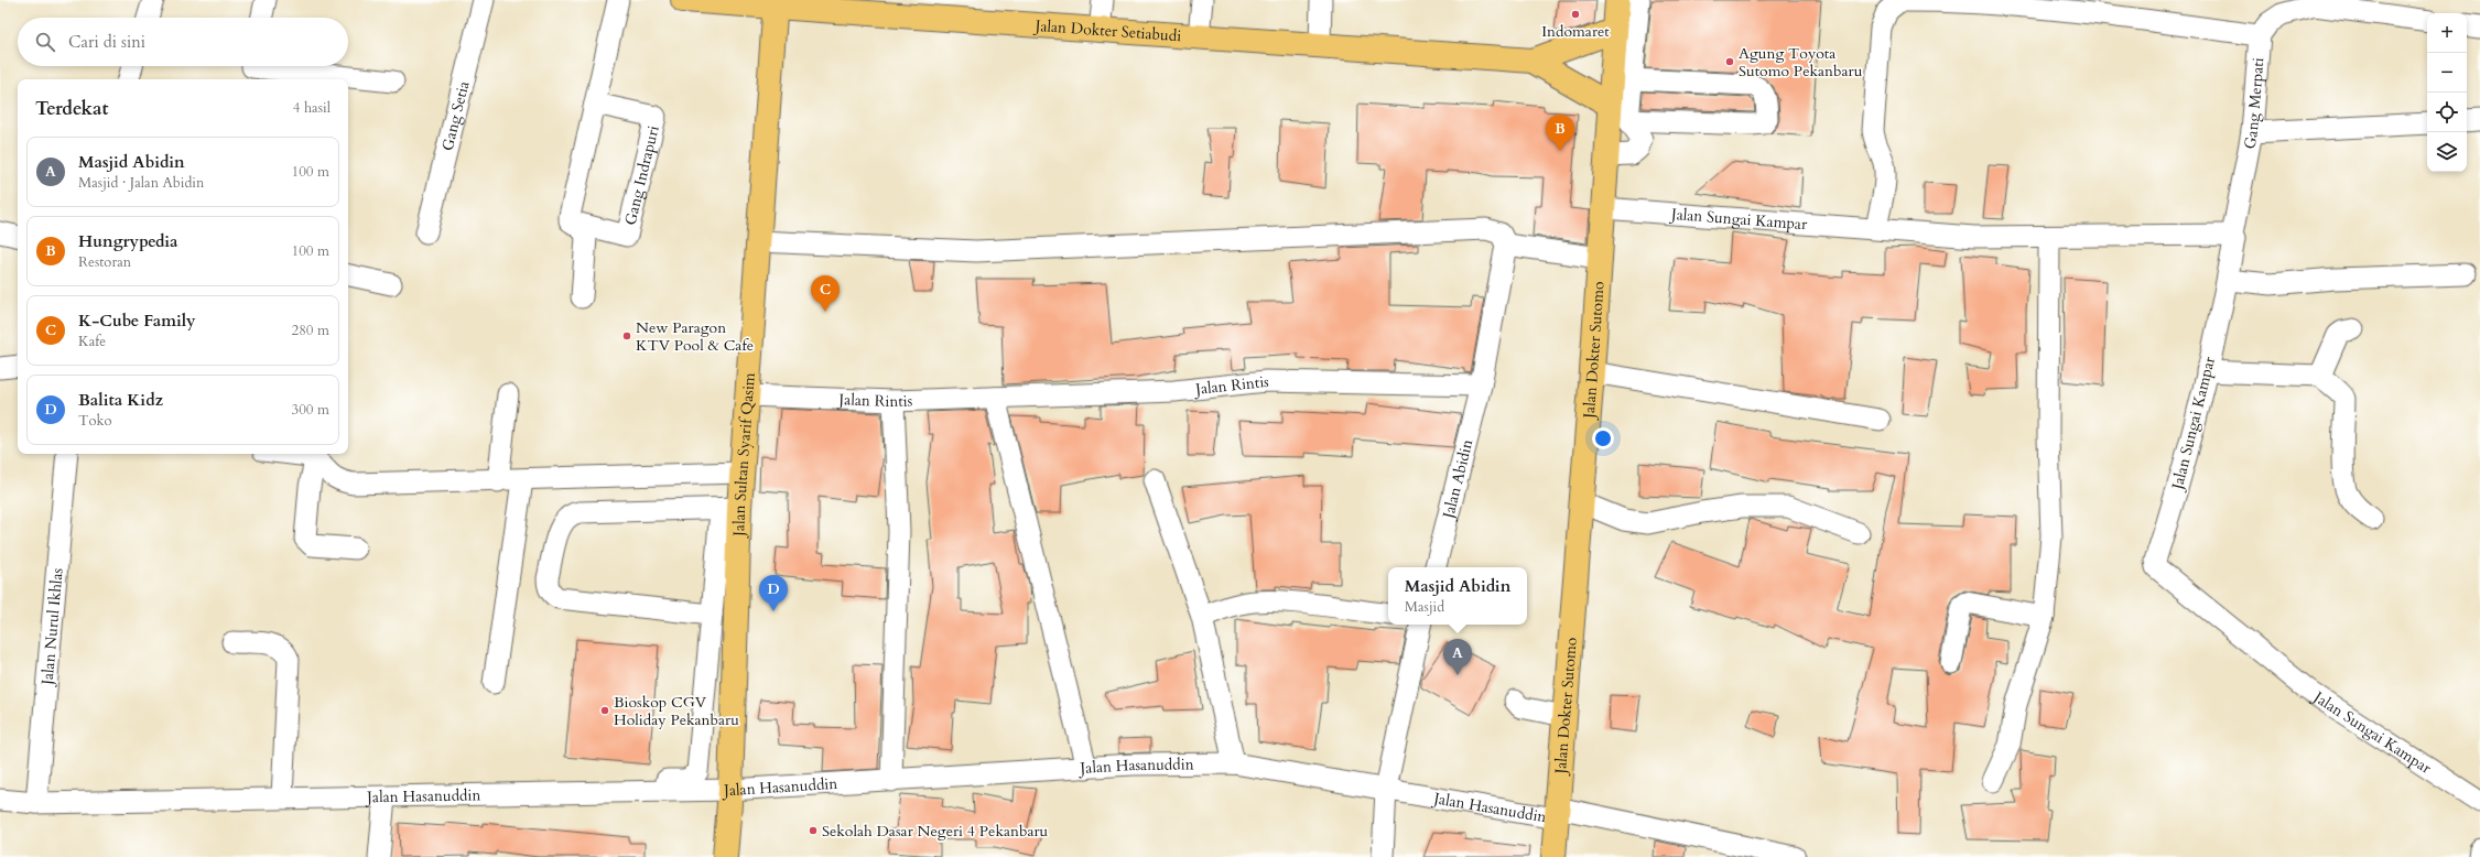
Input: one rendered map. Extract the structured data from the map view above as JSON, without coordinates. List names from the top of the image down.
{
  "streets": {
    "main road": ["Jalan Dokter Setiabudi", "Jalan Dokter Sutomo", "Jalan Sultan Syarif Qasim"],
    "street": [
      "Gang Merpati",
      "Gang Setia",
      "Gang Indrapuri",
      "Jalan Sungai Kampar",
      "Jalan Rintis",
      "Jalan Abidin",
      "Jalan Nurul Ikhlas",
      "Jalan Hasanuddin"
    ]
  },
  "crossings": [
    ["Jalan Dokter Setiabudi", "Jalan Dokter Sutomo"],
    ["Jalan Dokter Setiabudi", "Jalan Sultan Syarif Qasim"],
    ["Gang Merpati", "Jalan Sungai Kampar"],
    ["Jalan Sungai Kampar", "Jalan Dokter Sutomo"],
    ["Jalan Dokter Sutomo", "Jalan Hasanuddin"],
    ["Jalan Rintis", "Jalan Sultan Syarif Qasim"],
    ["Jalan Rintis", "Jalan Abidin"],
    ["Jalan Sultan Syarif Qasim", "Jalan Hasanuddin"],
    ["Jalan Nurul Ikhlas", "Jalan Hasanuddin"]
  ],
  "places": [
    "Indomaret",
    "Agung Toyota Sutomo Pekanbaru",
    "New Paragon KTV Pool & Cafe",
    "Bioskop CGV Holiday Pekanbaru",
    "Sekolah Dasar Negeri 4 Pekanbaru"
  ],
  "page": {
    "map_buttons": ["+", "−"],
    "search": "Cari di sini",
    "heading": ["Terdekat", "4 hasil"],
    "pins": [
      "B",
      "C",
      "D",
      "A"
    ],
    "list": [
      {
        "mark": "A",
        "name": "Masjid Abidin",
        "note": "Masjid · Jalan Abidin",
        "value": "100 m"
      },
      {
        "mark": "B",
        "name": "Hungrypedia",
        "note": "Restoran",
        "value": "100 m"
      },
      {
        "mark": "C",
        "name": "K-Cube Family",
        "note": "Kafe",
        "value": "280 m"
      },
      {
        "mark": "D",
        "name": "Balita Kidz",
        "note": "Toko",
        "value": "300 m"
      }
    ],
    "popup": ["Masjid Abidin", "Masjid"]
  }
}
